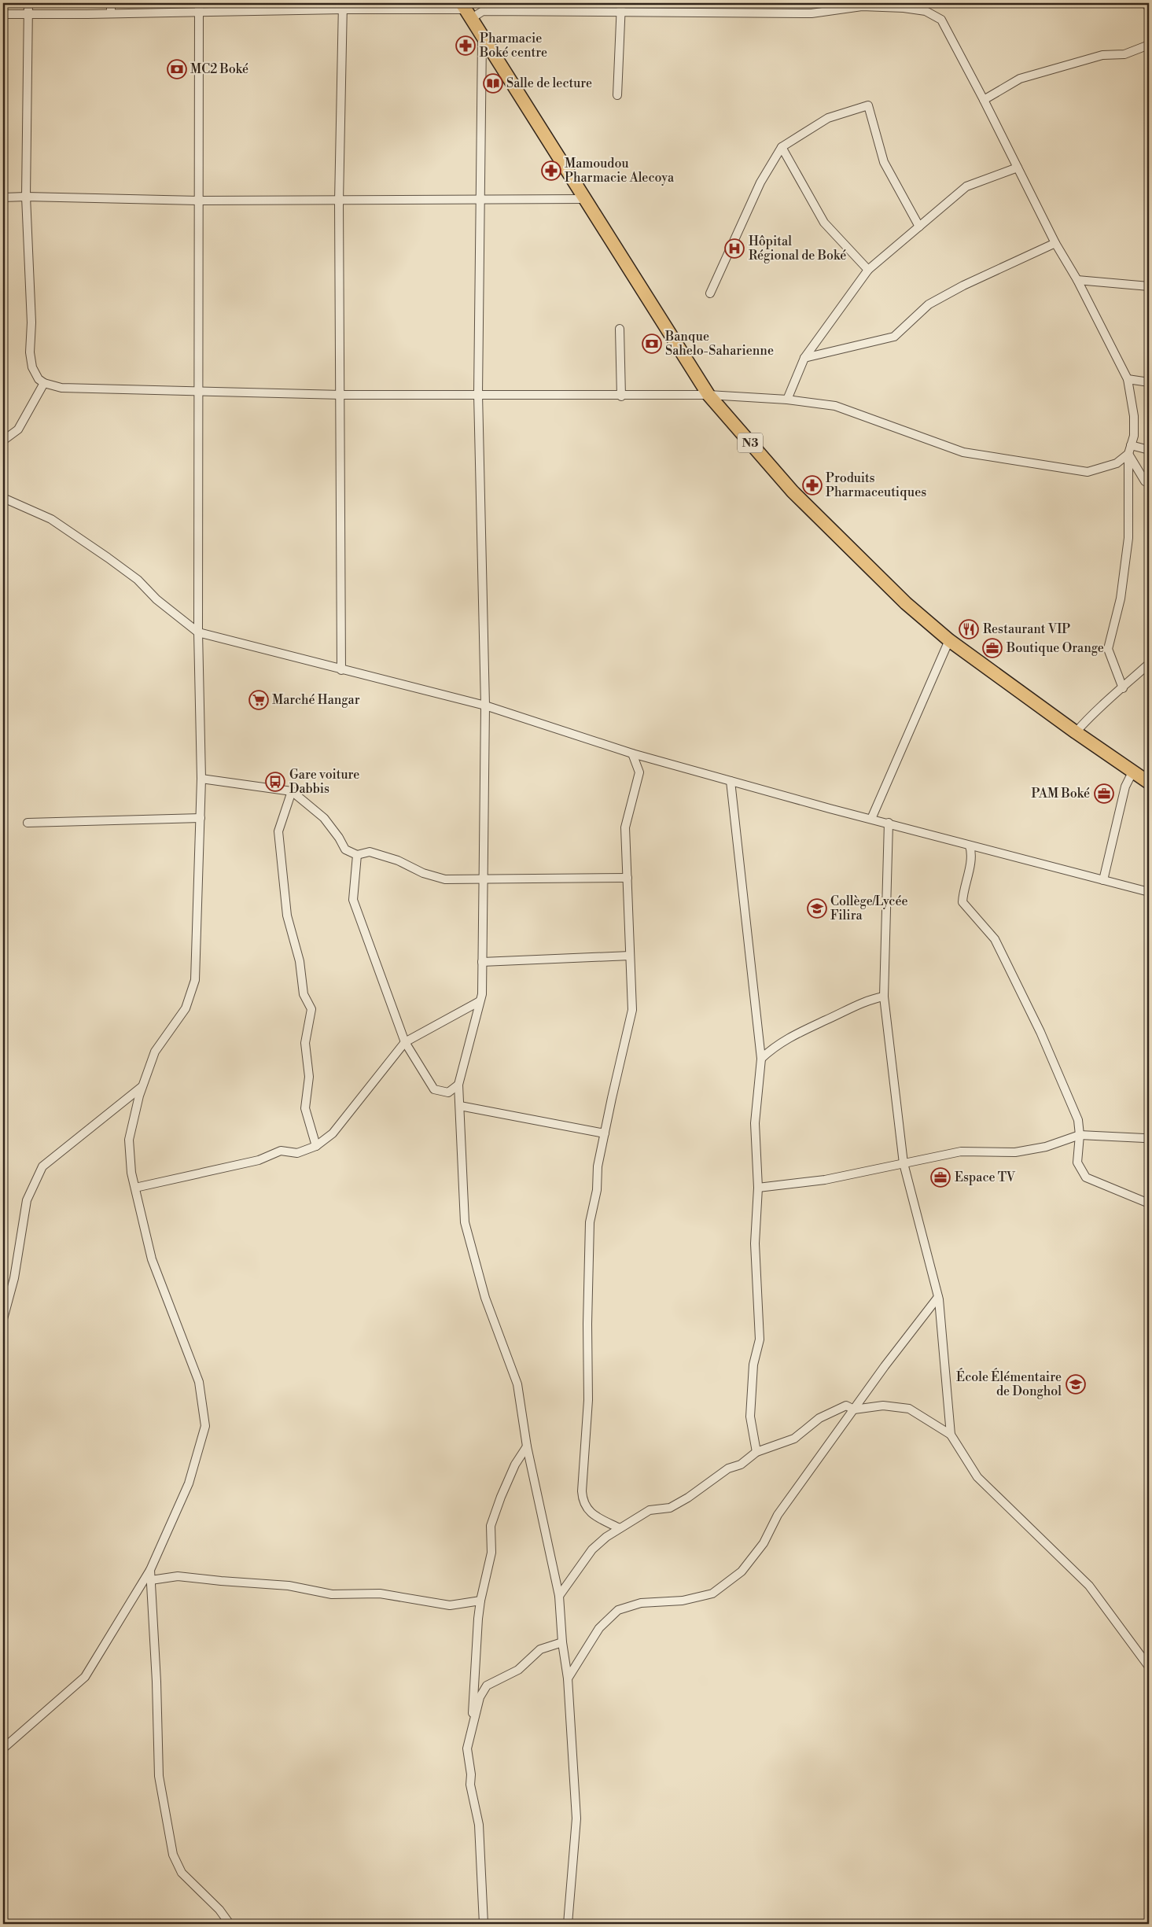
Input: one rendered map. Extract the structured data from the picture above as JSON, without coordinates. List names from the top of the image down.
{
  "streets": {
    "highway": ["N3"]
  },
  "places": {
    "pharmacy": ["Pharmacie Boké centre", "Mamoudou Pharmacie Alecoya", "Produits Pharmaceutiques"],
    "bank": ["MC2 Boké", "Banque Sahelo-Saharienne"],
    "library": ["Salle de lecture"],
    "hospital": ["Hôpital Régional de Boké"],
    "restaurant": ["Restaurant VIP"],
    "office": ["Boutique Orange", "PAM Boké", "Espace TV"],
    "supermarket": ["Marché Hangar"],
    "bus stop": ["Gare voiture Dabbis"],
    "school or university": ["Collège/Lycée Filira", "École Élémentaire de Donghol"]
  }
}
